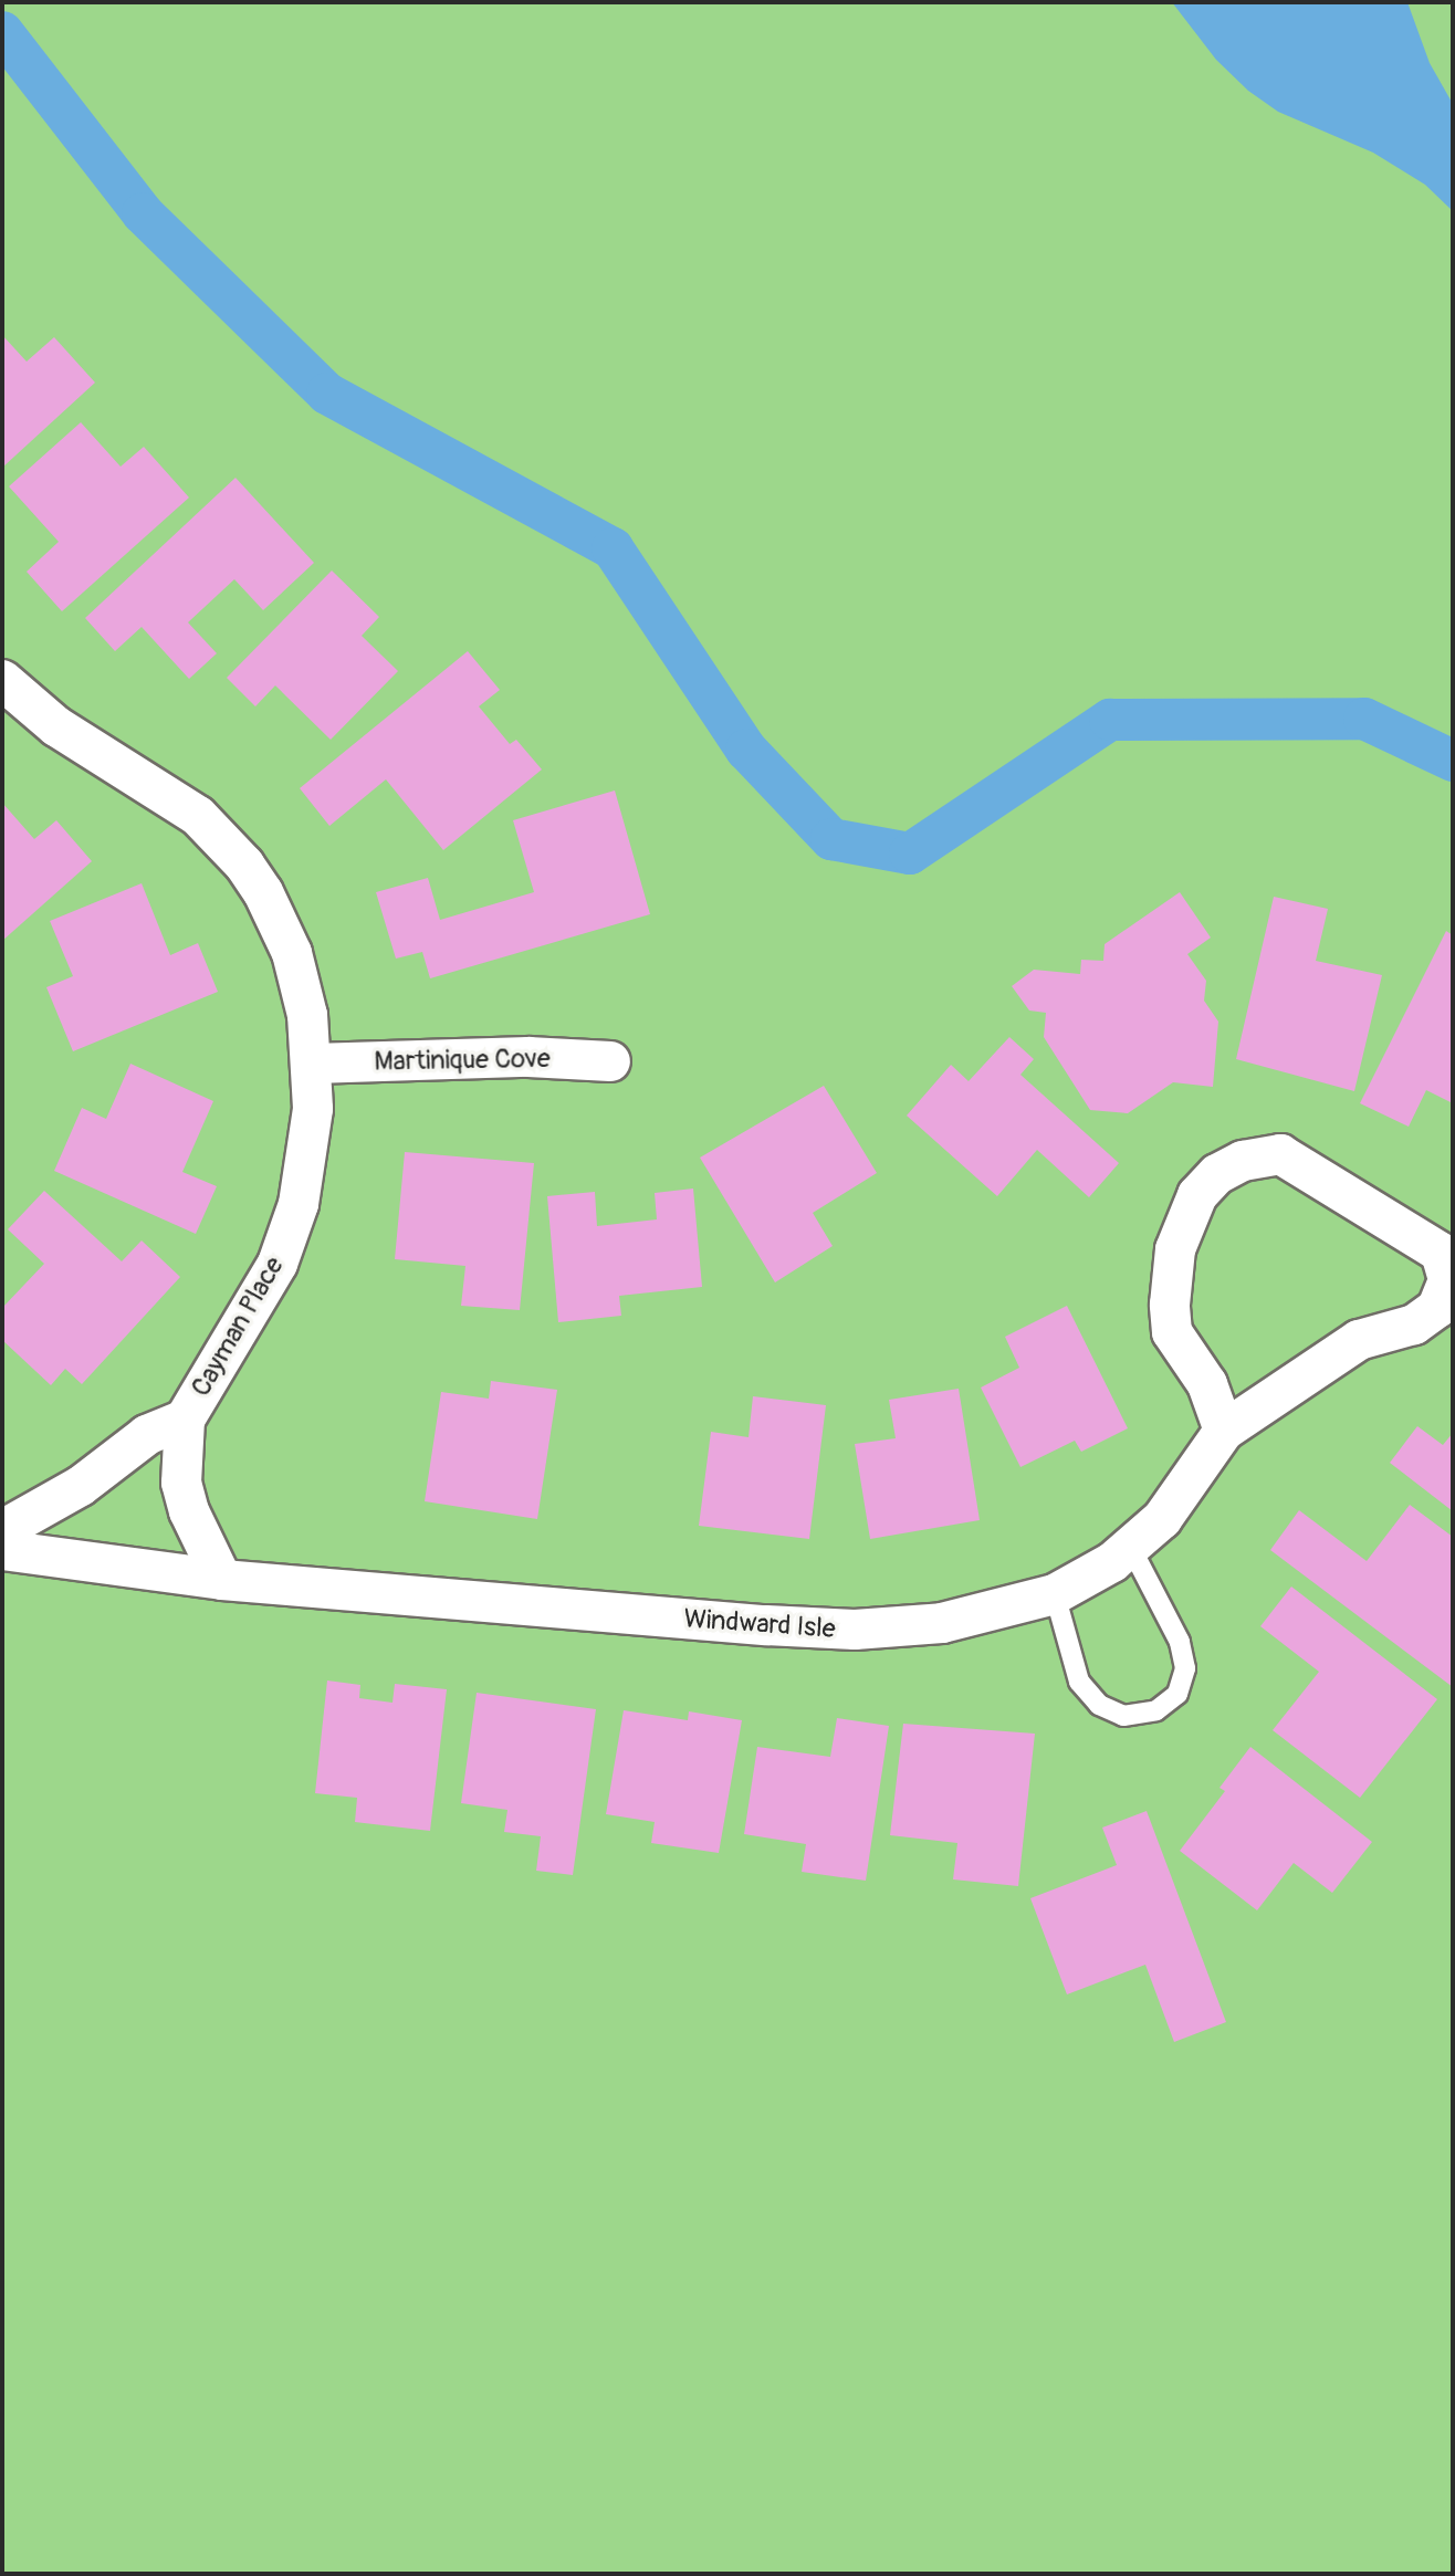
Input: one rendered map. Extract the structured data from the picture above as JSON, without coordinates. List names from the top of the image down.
{
  "streets": {
    "street": ["Martinique Cove", "Cayman Place", "Windward Isle"]
  },
  "crossings": [
    ["Martinique Cove", "Cayman Place"]
  ]
}
